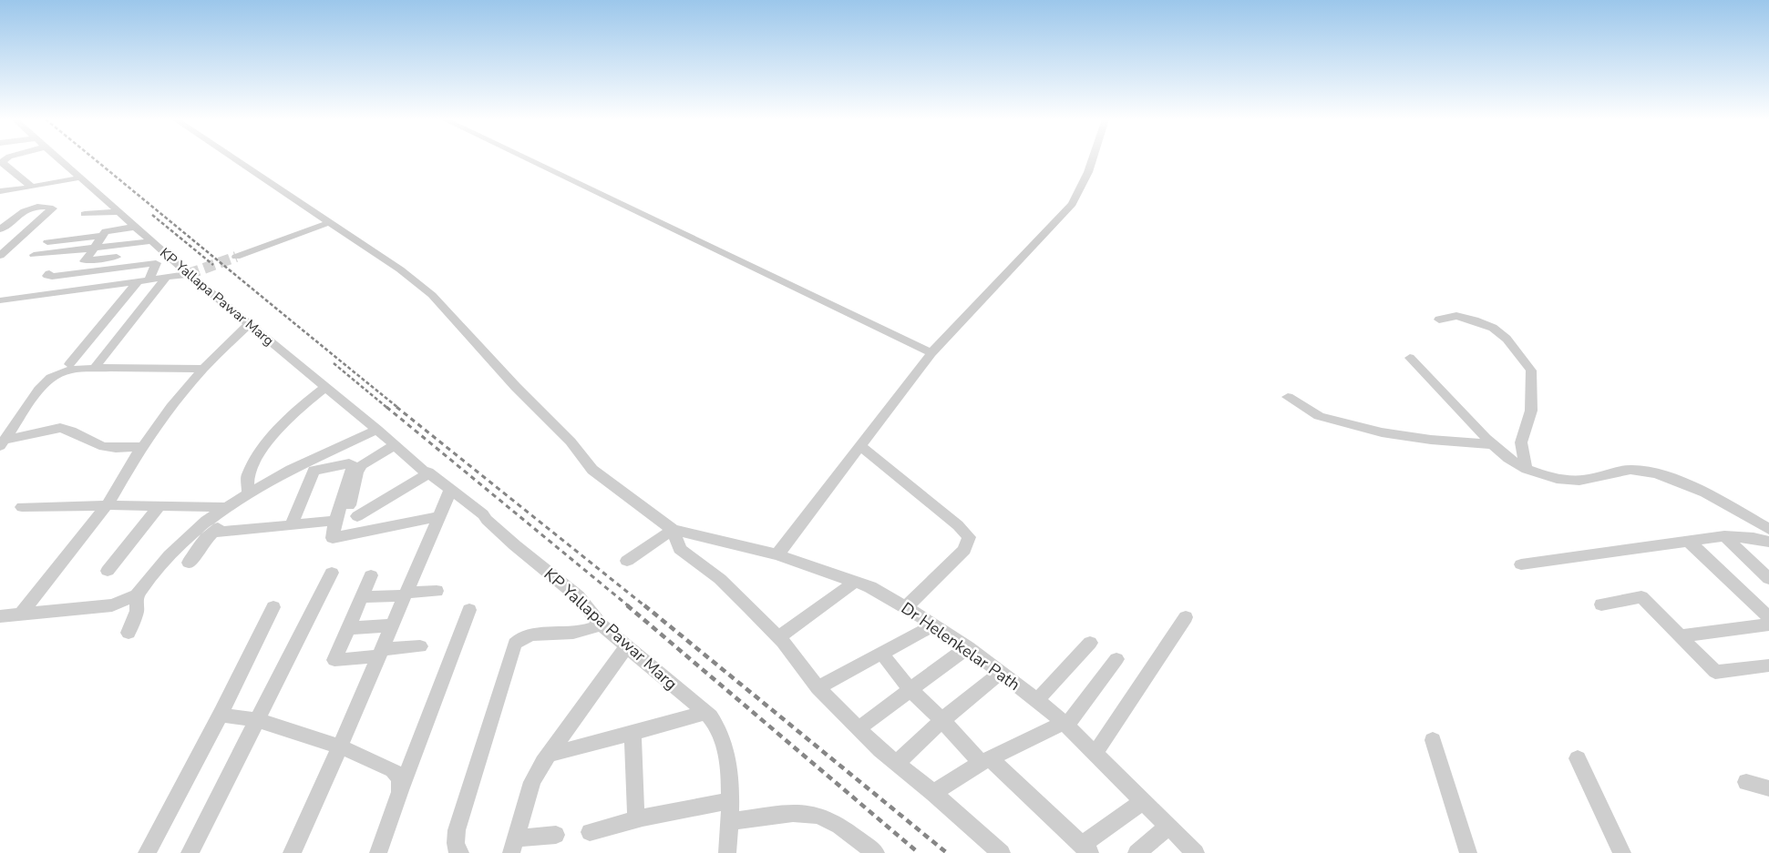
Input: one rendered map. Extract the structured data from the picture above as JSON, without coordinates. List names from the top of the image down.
{
  "streets": {
    "street": ["KP Yallapa Pawar Marg", "Dr Helenkelar Path"]
  }
}
